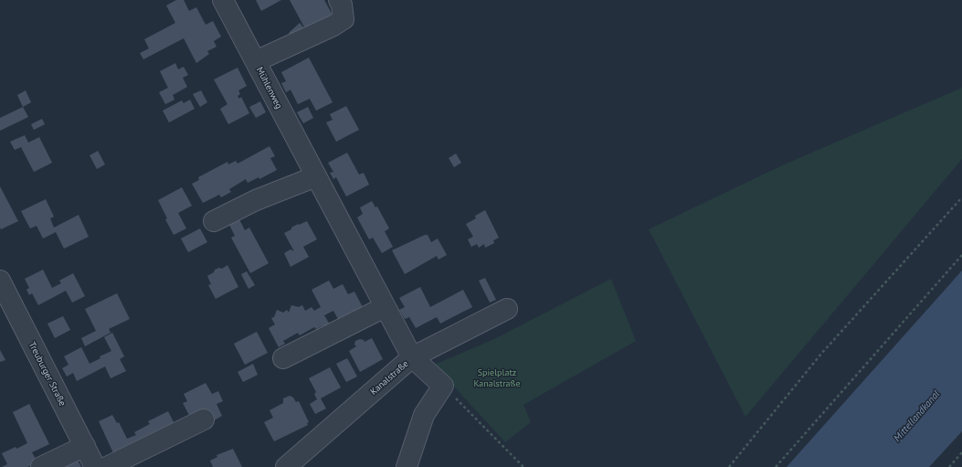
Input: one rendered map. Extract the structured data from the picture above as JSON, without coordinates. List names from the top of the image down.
{
  "streets": {
    "street": ["Mühlenweg", "Treuburger Straße", "Kanalstraße"]
  },
  "crossings": [
    ["Mühlenweg", "Kanalstraße"]
  ],
  "water": ["Mittellandkanal"],
  "parks": ["Spielplatz Kanalstraße"]
}
